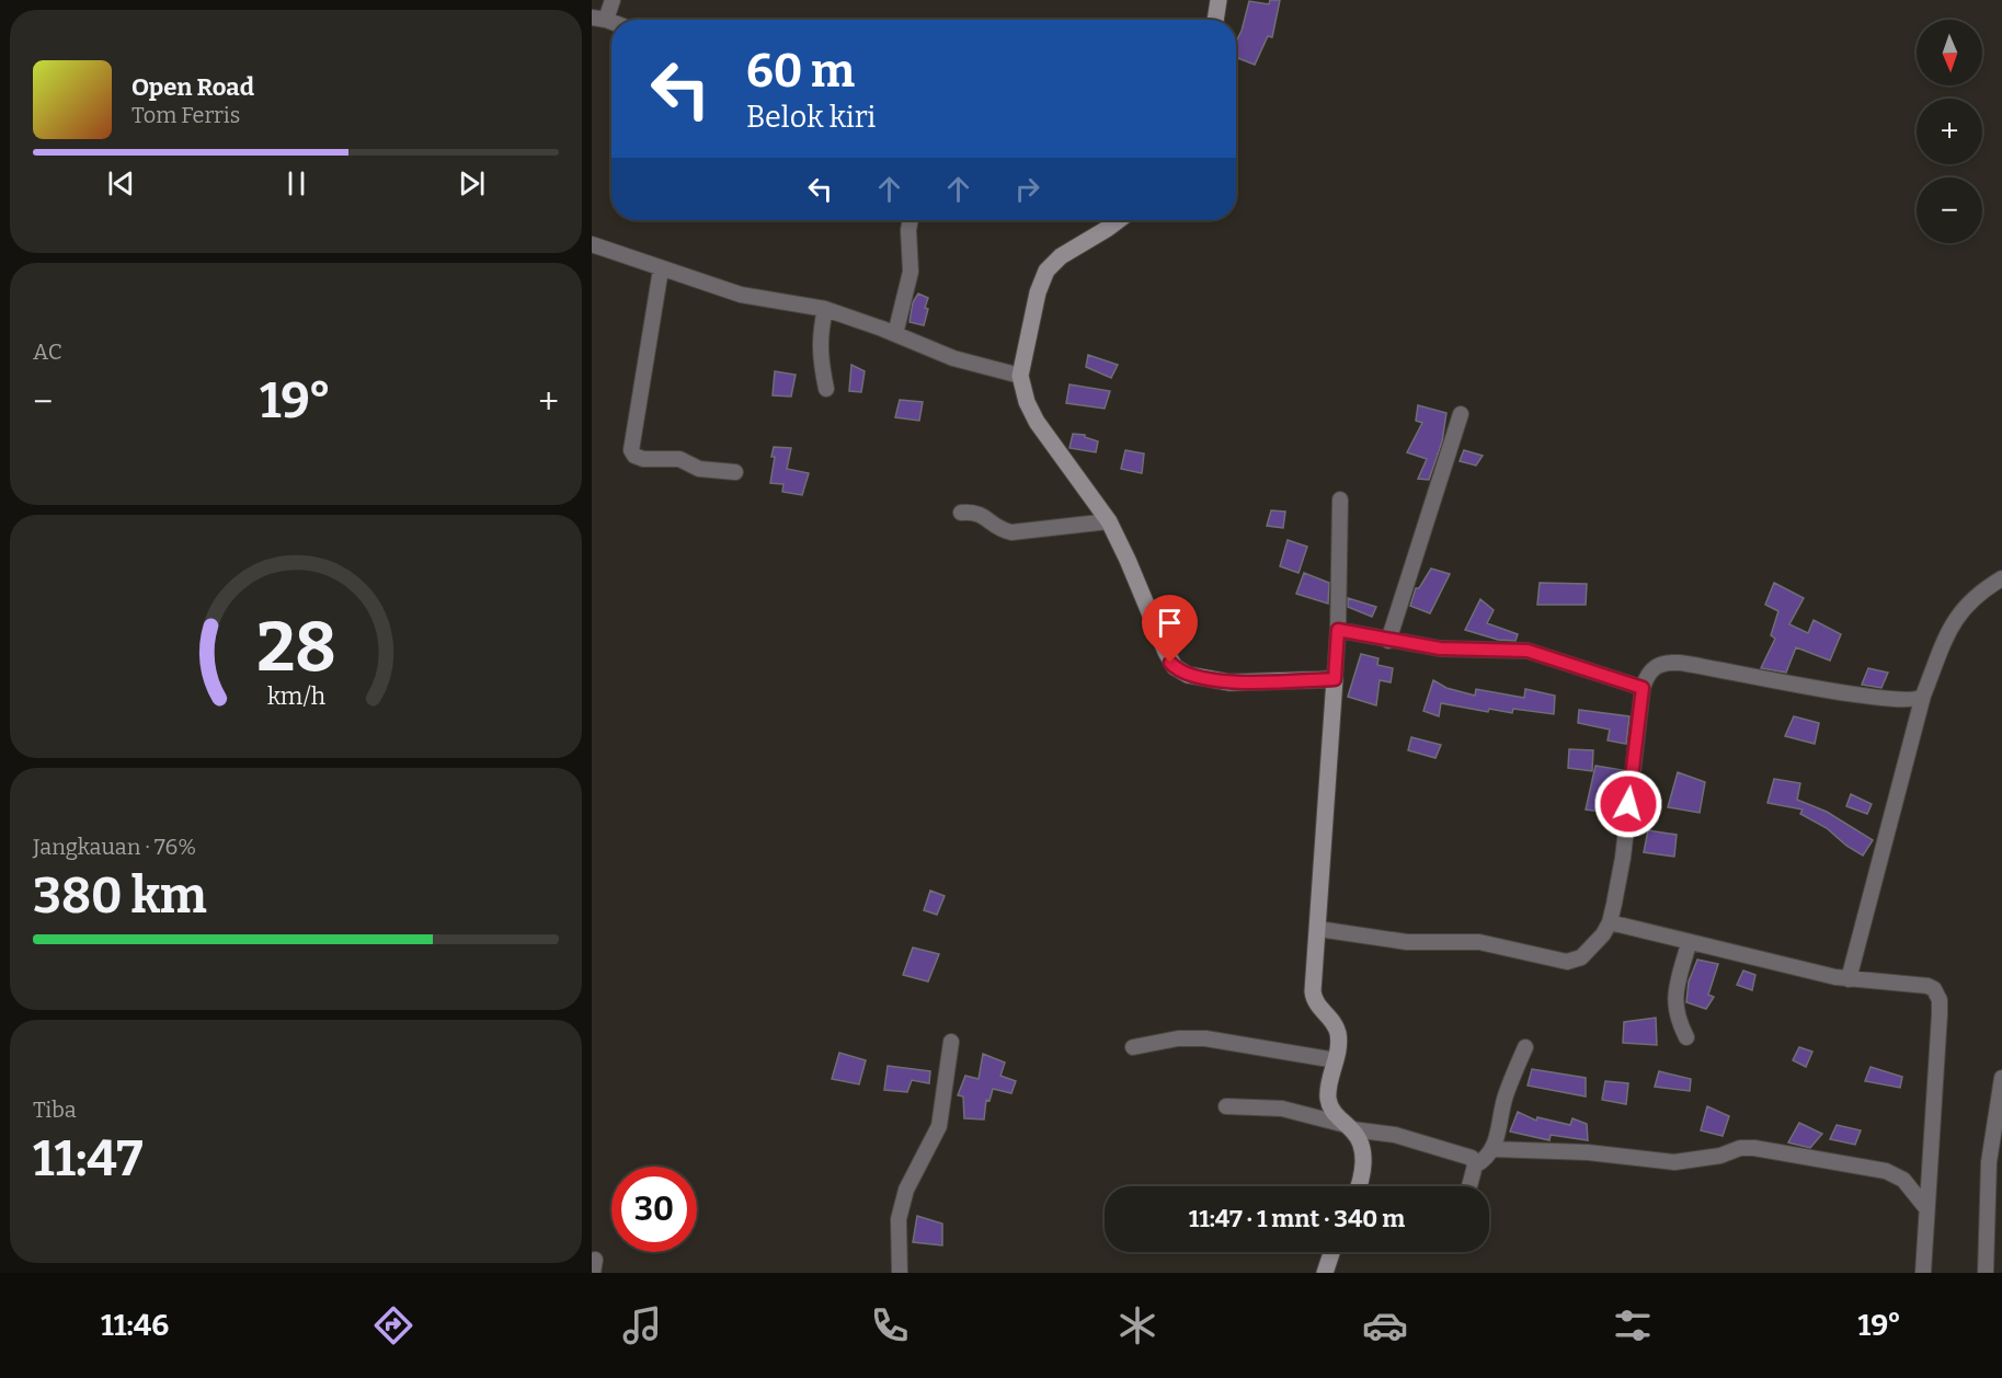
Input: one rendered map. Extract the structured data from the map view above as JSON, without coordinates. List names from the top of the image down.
{
  "north": "bottom",
  "page": {
    "map_buttons": ["+", "−"],
    "turn": ["60 m", "Belok kiri"],
    "song": ["Open Road", "Tom Ferris"],
    "tile": [
      "AC",
      ["Jangkauan · 76%", "380 km"],
      ["Tiba", "11:47"]
    ],
    "heat": ["−", "19°", "+"],
    "limit": "30",
    "trip": "11:47 · 1 mnt · 340 m",
    "tabs": ["11:46", "19°"],
    "gauge": ["28", "km/h"]
  }
}
